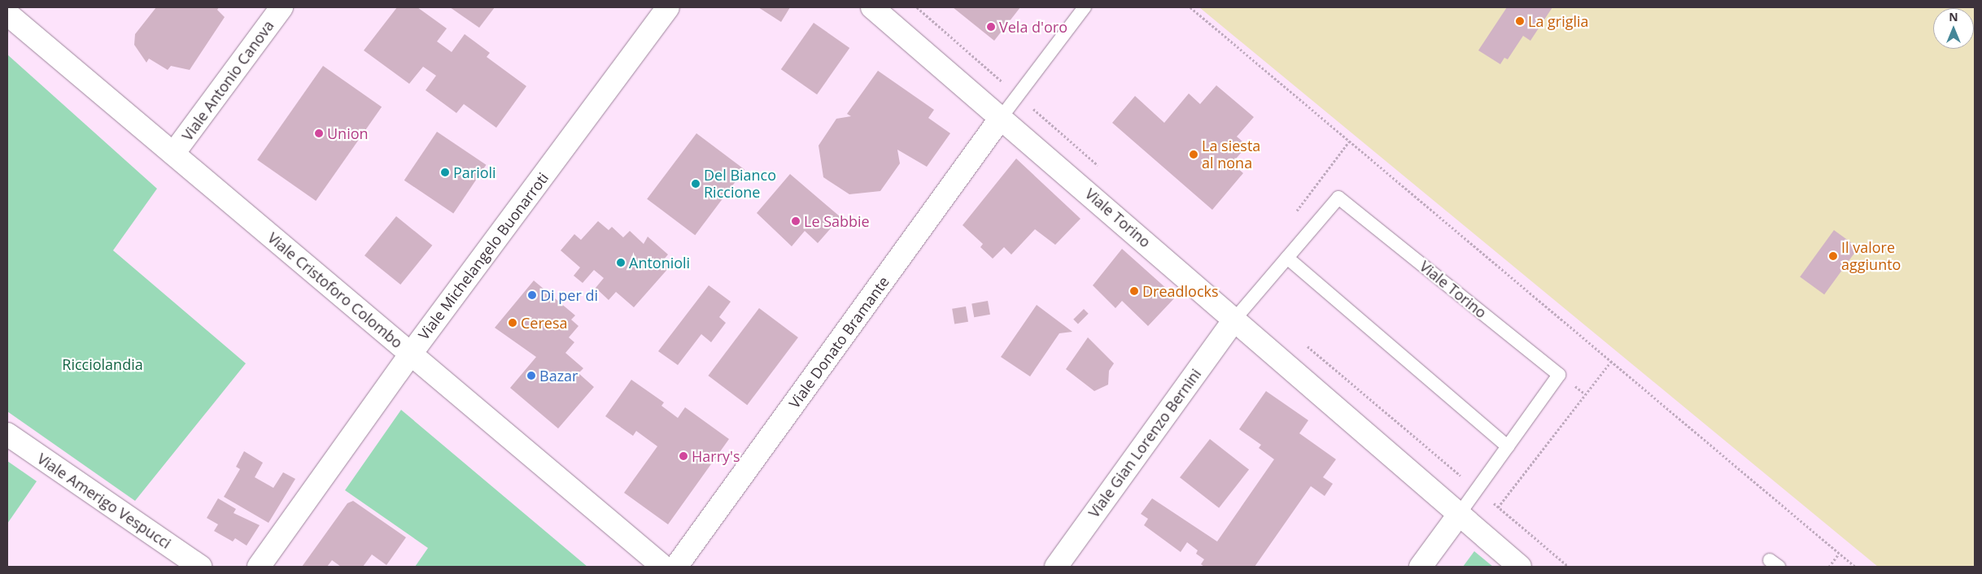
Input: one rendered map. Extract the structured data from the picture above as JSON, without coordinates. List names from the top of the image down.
{
  "streets": {
    "street": [
      "Viale Antonio Canova",
      "Viale Torino",
      "Viale Michelangelo Buonarroti",
      "Viale Cristoforo Colombo",
      "Viale Donato Bramante",
      "Viale Gian Lorenzo Bernini",
      "Viale Amerigo Vespucci"
    ]
  },
  "crossings": [
    ["Viale Antonio Canova", "Viale Cristoforo Colombo"],
    ["Viale Torino", "Viale Donato Bramante"],
    ["Viale Torino", "Viale Gian Lorenzo Bernini"],
    ["Viale Michelangelo Buonarroti", "Viale Cristoforo Colombo"]
  ],
  "parks": ["Ricciolandia"],
  "places": [
    "La griglia",
    "Vela d'oro",
    "Union",
    "La siesta al nona",
    "Parioli",
    "Del Bianco Riccione",
    "Le Sabbie",
    "Il valore aggiunto",
    "Antonioli",
    "Dreadlocks",
    "Di per di",
    "Ceresa",
    "Bazar",
    "Harry's"
  ],
  "north": "top"
}
